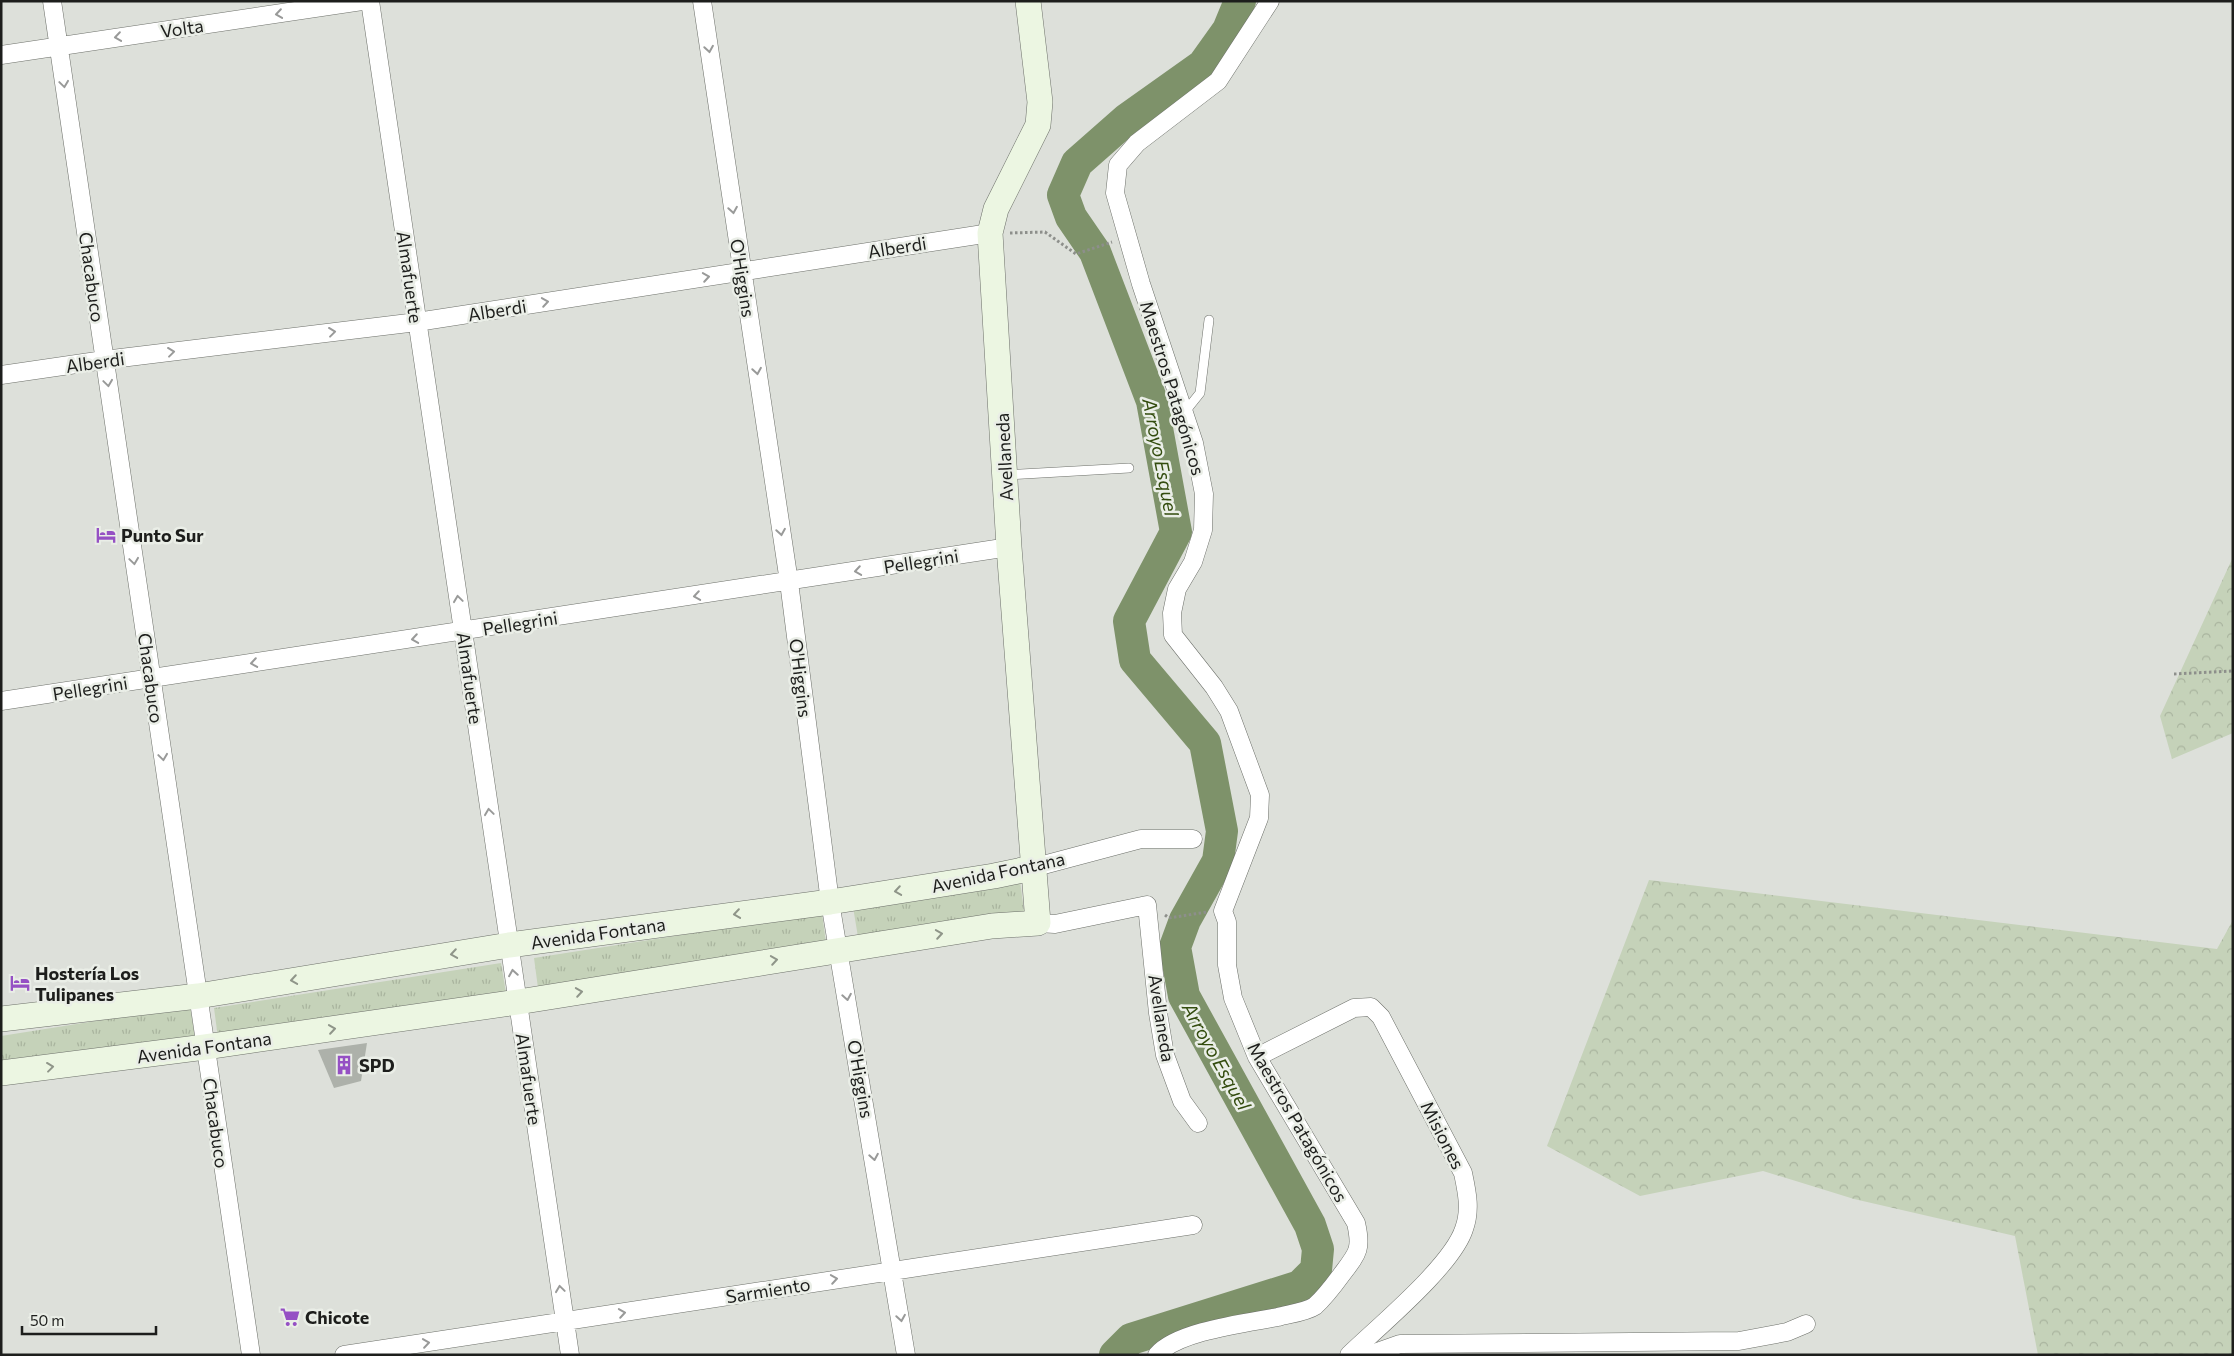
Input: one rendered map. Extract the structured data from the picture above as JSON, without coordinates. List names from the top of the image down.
{
  "streets": {
    "street": [
      "Volta",
      "Alberdi",
      "Chacabuco",
      "Almafuerte",
      "O'Higgins",
      "Maestros Patagónicos",
      "Avellaneda",
      "Pellegrini",
      "Avenida Fontana",
      "Misiones",
      "Sarmiento"
    ]
  },
  "crossings": [
    ["Volta", "Chacabuco"],
    ["Alberdi", "Chacabuco"],
    ["Alberdi", "Almafuerte"],
    ["Alberdi", "O'Higgins"],
    ["Alberdi", "Avellaneda"],
    ["Chacabuco", "Pellegrini"],
    ["Chacabuco", "Avenida Fontana"],
    ["Almafuerte", "Pellegrini"],
    ["Almafuerte", "Avenida Fontana"],
    ["Almafuerte", "Sarmiento"],
    ["O'Higgins", "Pellegrini"],
    ["O'Higgins", "Avenida Fontana"],
    ["O'Higgins", "Sarmiento"],
    ["Maestros Patagónicos", "Misiones"],
    ["Avellaneda", "Pellegrini"],
    ["Avellaneda", "Avenida Fontana"]
  ],
  "one_way": [
    "Volta",
    "Alberdi",
    "Chacabuco",
    "Almafuerte",
    "O'Higgins",
    "Pellegrini",
    "Sarmiento"
  ],
  "water": ["Arroyo Esquel"],
  "places": {
    "hotel": ["Punto Sur", "Hostería Los Tulipanes"],
    "building": ["SPD"],
    "supermarket": ["Chicote"]
  },
  "scale_bar": "50 m"
}
